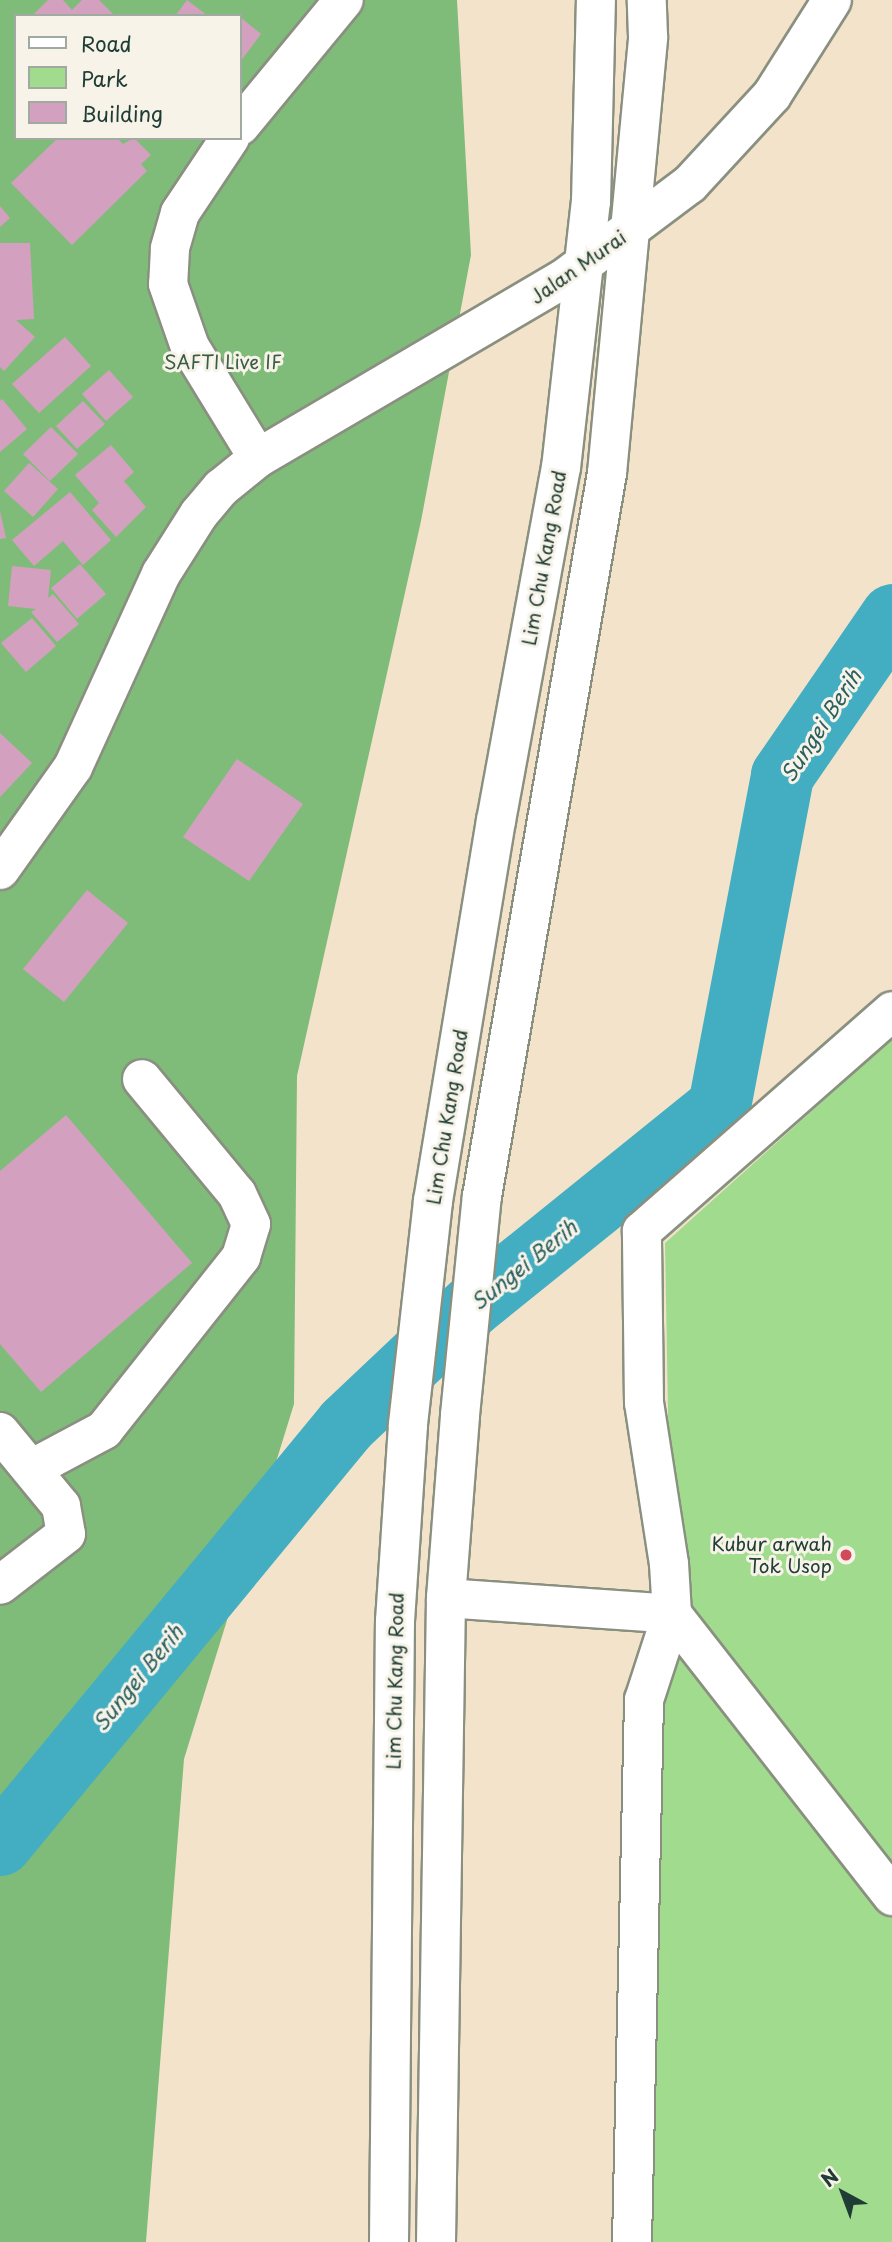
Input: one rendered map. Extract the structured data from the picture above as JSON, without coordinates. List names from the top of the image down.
{
  "streets": {
    "main road": ["Jalan Murai", "Lim Chu Kang Road"]
  },
  "crossings": [
    ["Jalan Murai", "Lim Chu Kang Road"]
  ],
  "water": ["Sungei Berih"],
  "parks": ["SAFTI Live IF"],
  "places": ["Kubur arwah Tok Usop"],
  "legend": ["Road", "Park", "Building"],
  "north": "top left"
}
